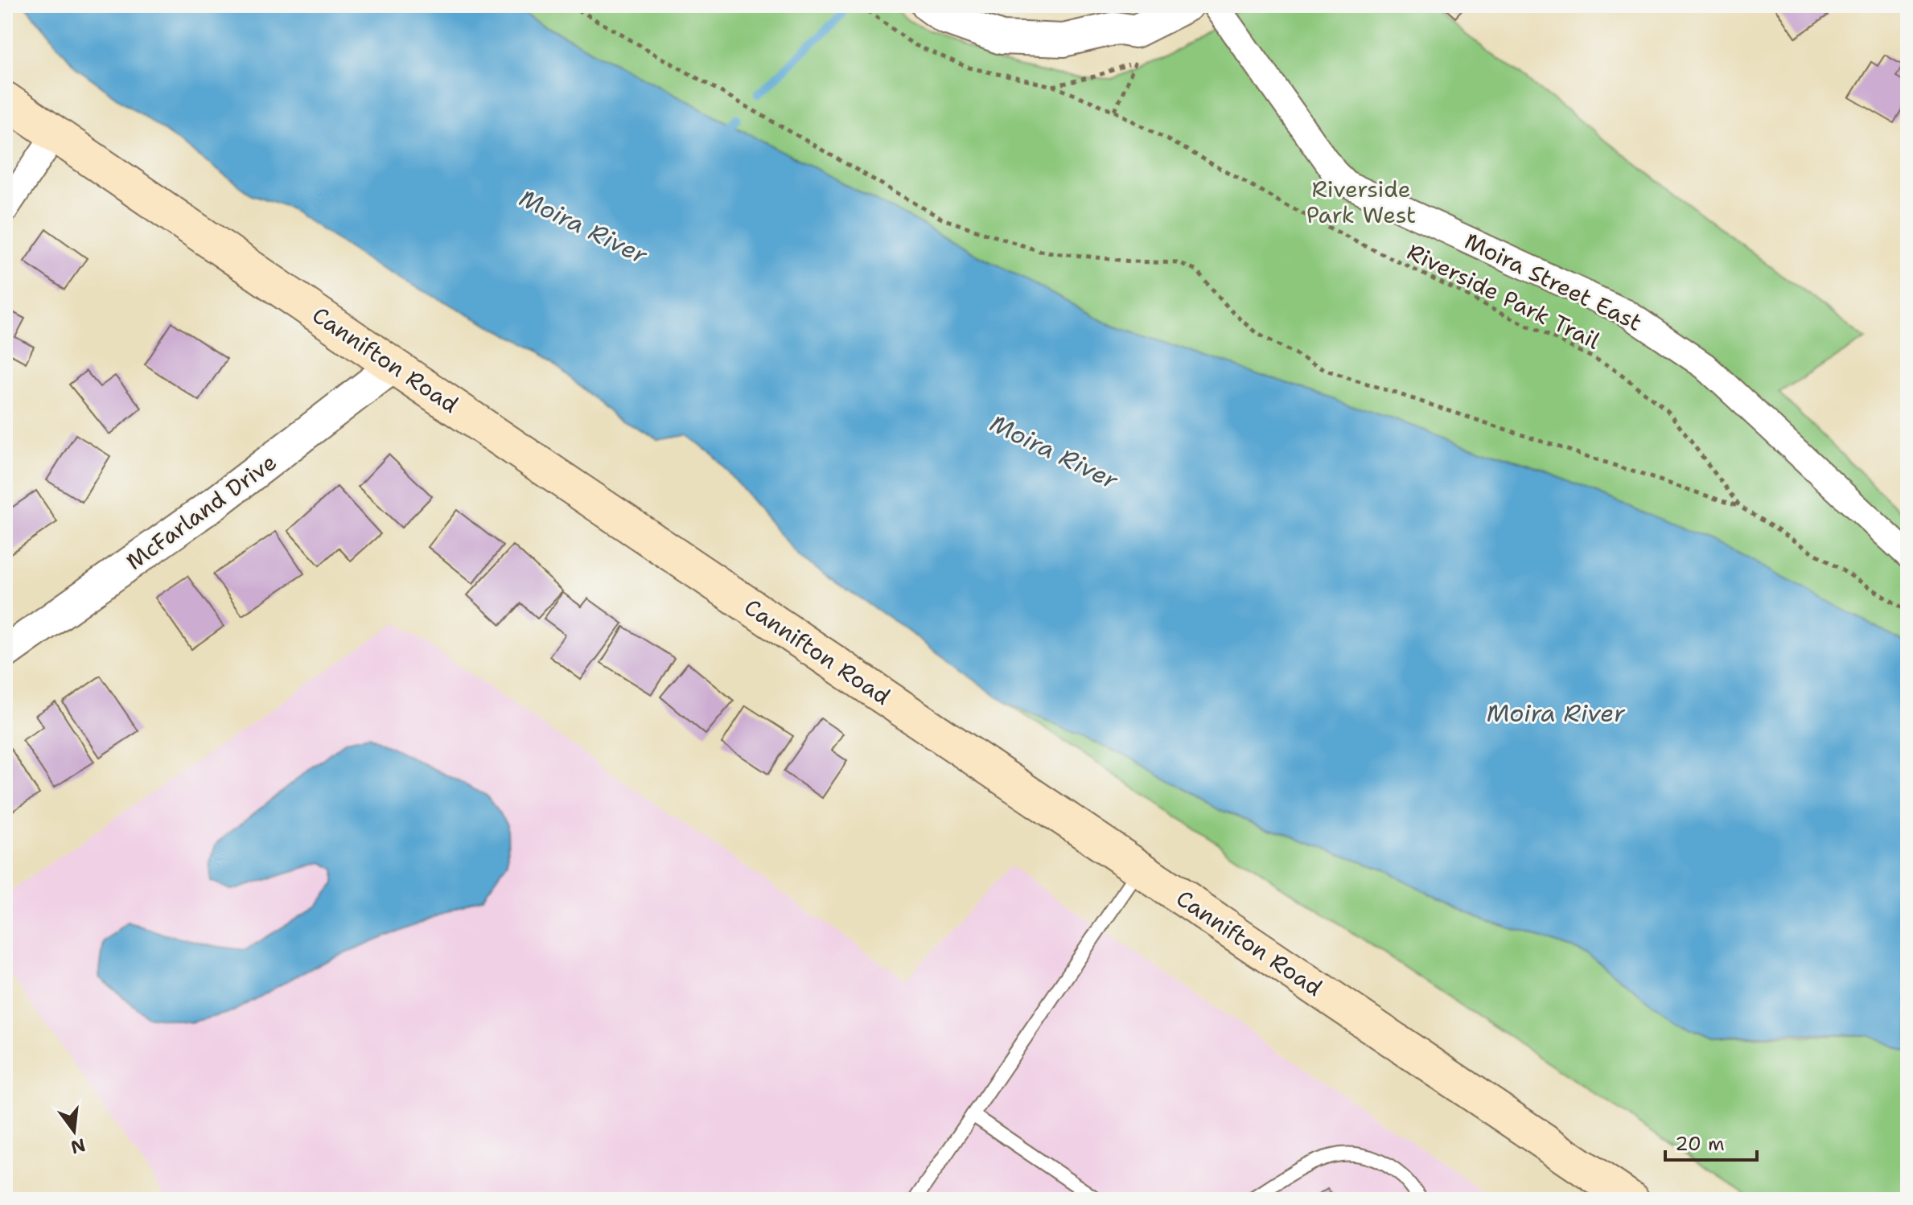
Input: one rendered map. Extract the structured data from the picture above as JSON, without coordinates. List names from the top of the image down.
{
  "streets": {
    "main road": ["Cannifton Road"],
    "street": ["Moira Street East", "McFarland Drive"],
    "path": ["Riverside Park Trail"]
  },
  "crossings": [
    ["Cannifton Road", "McFarland Drive"]
  ],
  "water": ["Moira River"],
  "parks": ["Riverside Park West"],
  "scale_bar": "20 m",
  "north": "bottom"
}
